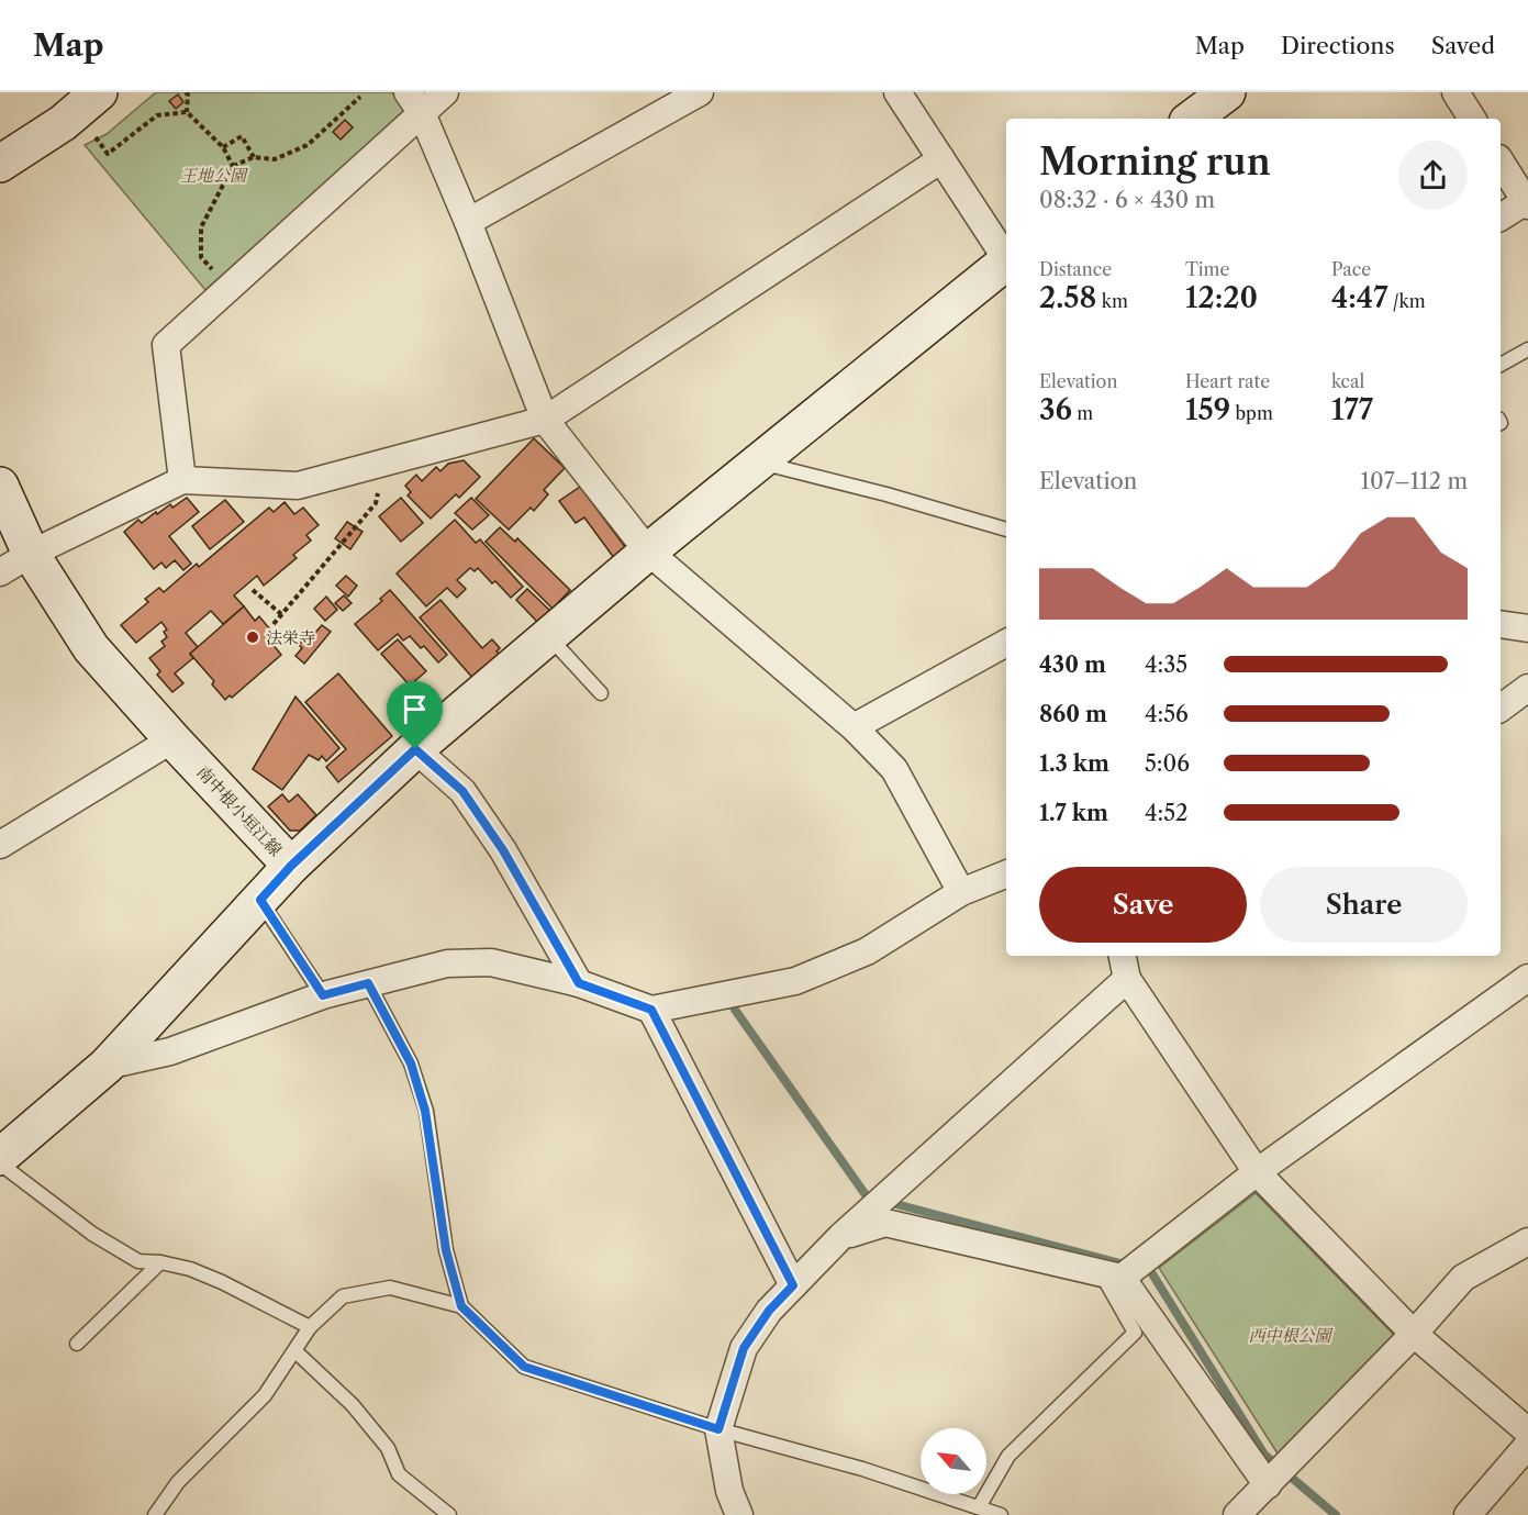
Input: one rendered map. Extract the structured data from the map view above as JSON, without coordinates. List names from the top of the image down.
{
  "streets": {
    "main road": ["南中根小垣江線"]
  },
  "parks": ["王地公園", "西中根公園"],
  "places": ["法栄寺"],
  "north": "top left",
  "page": {
    "header": "Map",
    "nav": ["Map", "Directions", "Saved"],
    "heading": ["Morning run", "08:32 · 6 × 430 m"],
    "stats": [
      ["Distance", "2.58 km"],
      ["Time", "12:20"],
      ["Pace", "4:47 /km"],
      ["Elevation", "36 m"],
      ["Heart rate", "159 bpm"],
      ["kcal", "177"]
    ],
    "chart": ["Elevation", "107–112 m"],
    "list": [
      {
        "name": "430 m",
        "note": "4:35"
      },
      {
        "name": "860 m",
        "note": "4:56"
      },
      {
        "name": "1.3 km",
        "note": "5:06"
      },
      {
        "name": "1.7 km",
        "note": "4:52"
      }
    ],
    "buttons": ["Save", "Share"]
  }
}
